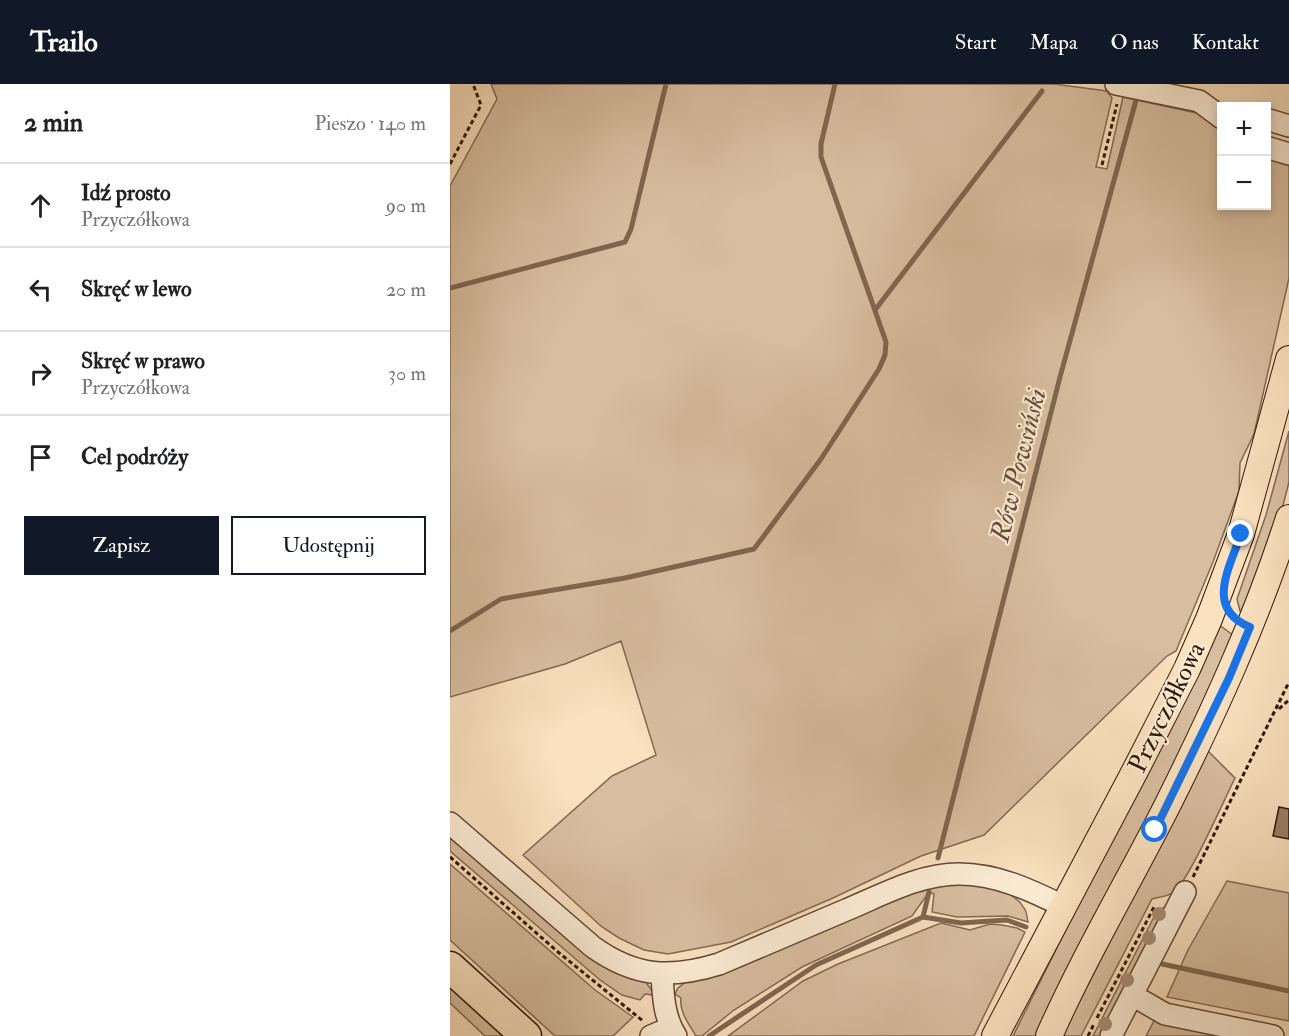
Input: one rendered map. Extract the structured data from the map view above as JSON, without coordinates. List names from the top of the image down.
{
  "streets": {
    "main road": ["Przyczółkowa"]
  },
  "water": ["Rów Powsiński"],
  "page": {
    "header": "Trailo",
    "nav": [
      "Start",
      "Mapa",
      "O nas",
      "Kontakt"
    ],
    "heading": ["2 min", "Pieszo · 140 m"],
    "map_buttons": ["+", "−"],
    "list": [
      ["Idź prosto", "Przyczółkowa", "90 m"],
      ["Skręć w lewo", "20 m"],
      ["Skręć w prawo", "Przyczółkowa", "30 m"],
      "Cel podróży"
    ],
    "buttons": ["Zapisz", "Udostępnij"]
  }
}
